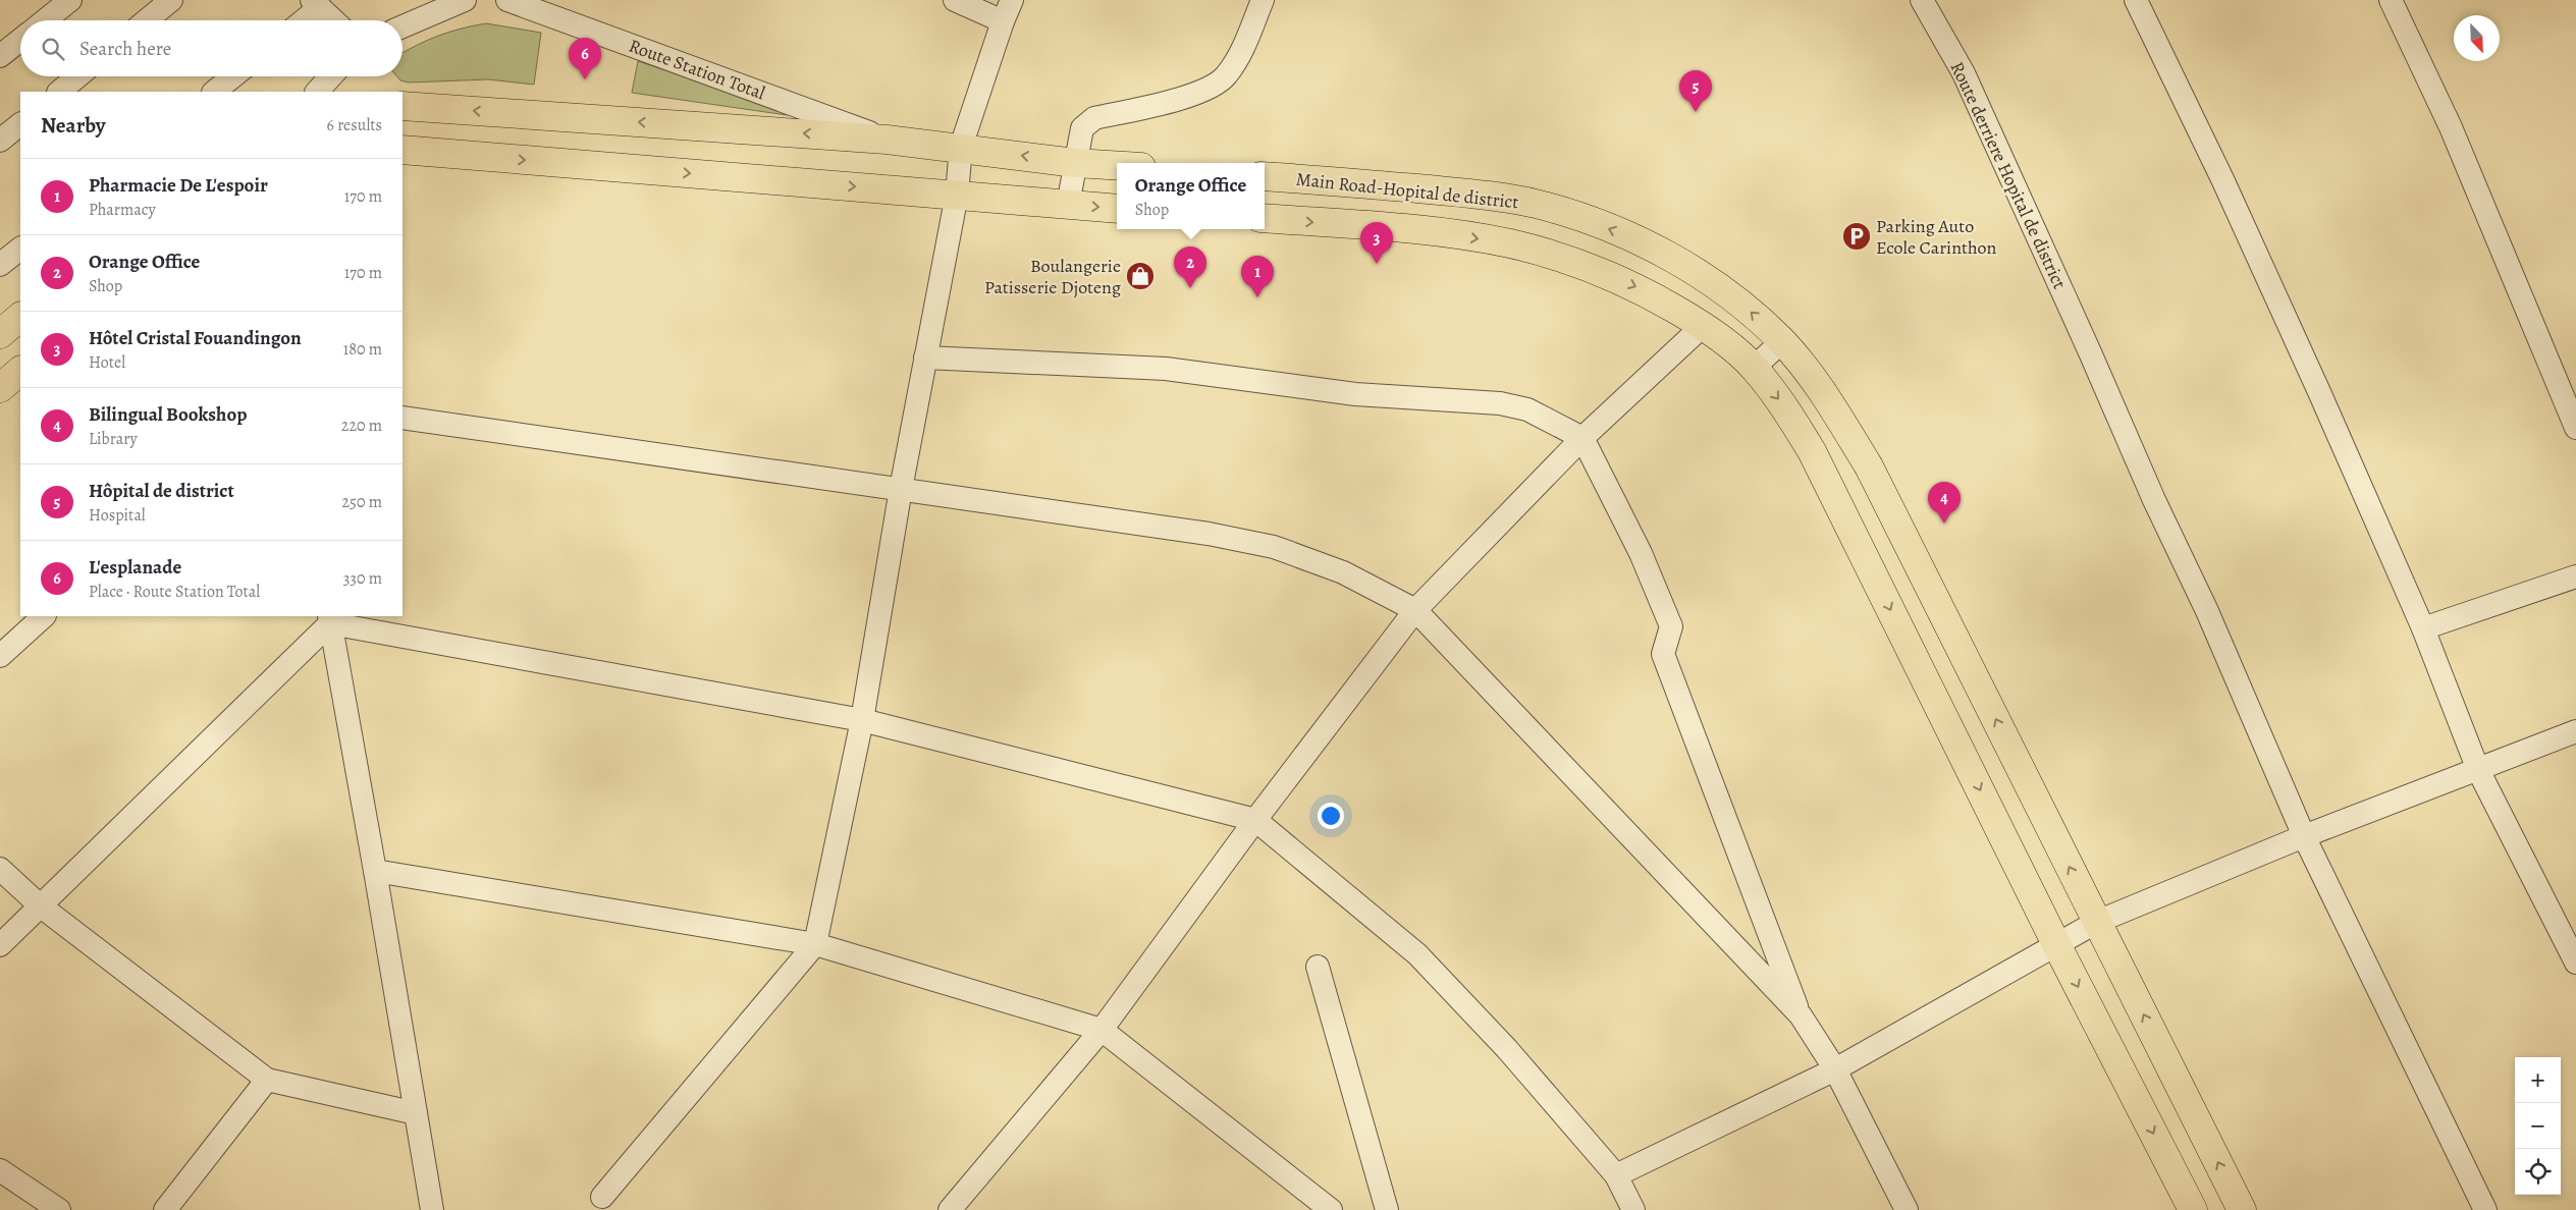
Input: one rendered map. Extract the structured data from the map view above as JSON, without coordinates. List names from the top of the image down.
{
  "streets": {
    "main road": ["Main Road-Hopital de district"],
    "street": ["Route Station Total", "Route derriere Hopital de district"]
  },
  "places": {
    "parking": ["Parking Auto Ecole Carinthon"],
    "shop": ["Boulangerie Patisserie Djoteng"]
  },
  "north": "bottom right",
  "page": {
    "search": "Search here",
    "pins": [
      "6",
      "5",
      "3",
      "2",
      "1",
      "4"
    ],
    "heading": ["Nearby", "6 results"],
    "list": [
      {
        "mark": "1",
        "name": "Pharmacie De L'espoir",
        "note": "Pharmacy",
        "value": "170 m"
      },
      {
        "mark": "2",
        "name": "Orange Office",
        "note": "Shop",
        "value": "170 m"
      },
      {
        "mark": "3",
        "name": "Hôtel Cristal Fouandingon",
        "note": "Hotel",
        "value": "180 m"
      },
      {
        "mark": "4",
        "name": "Bilingual Bookshop",
        "note": "Library",
        "value": "220 m"
      },
      {
        "mark": "5",
        "name": "Hôpital de district",
        "note": "Hospital",
        "value": "250 m"
      },
      {
        "mark": "6",
        "name": "L'esplanade",
        "note": "Place · Route Station Total",
        "value": "330 m"
      }
    ],
    "popup": ["Orange Office", "Shop"],
    "map_buttons": ["+", "−"]
  }
}
